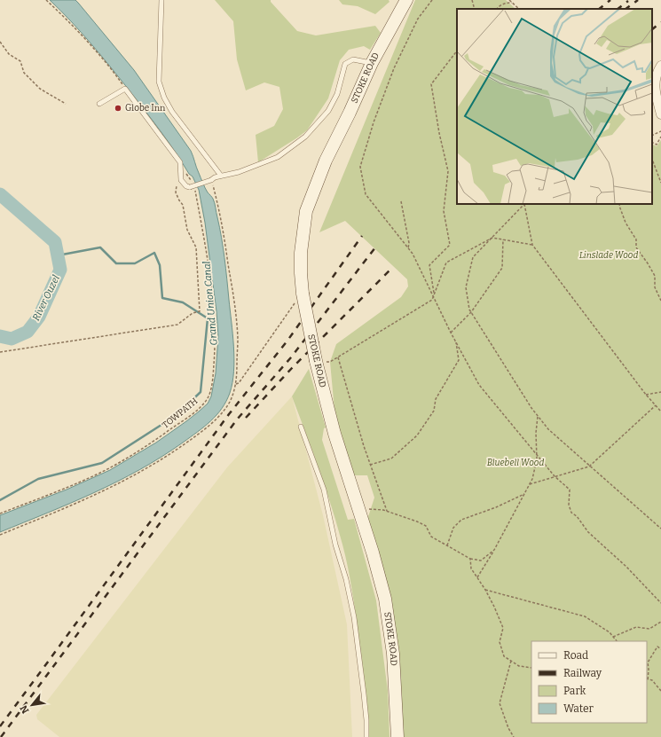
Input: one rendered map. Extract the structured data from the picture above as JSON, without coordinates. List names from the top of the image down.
{
  "streets": {
    "street": ["STOKE ROAD"],
    "path": ["TOWPATH"]
  },
  "water": ["River Ouzel", "Grand Union Canal"],
  "parks": ["Linslade Wood", "Bluebell Wood"],
  "places": ["Globe Inn"],
  "legend": [
    "Road",
    "Railway",
    "Park",
    "Water"
  ],
  "north": "bottom left"
}
